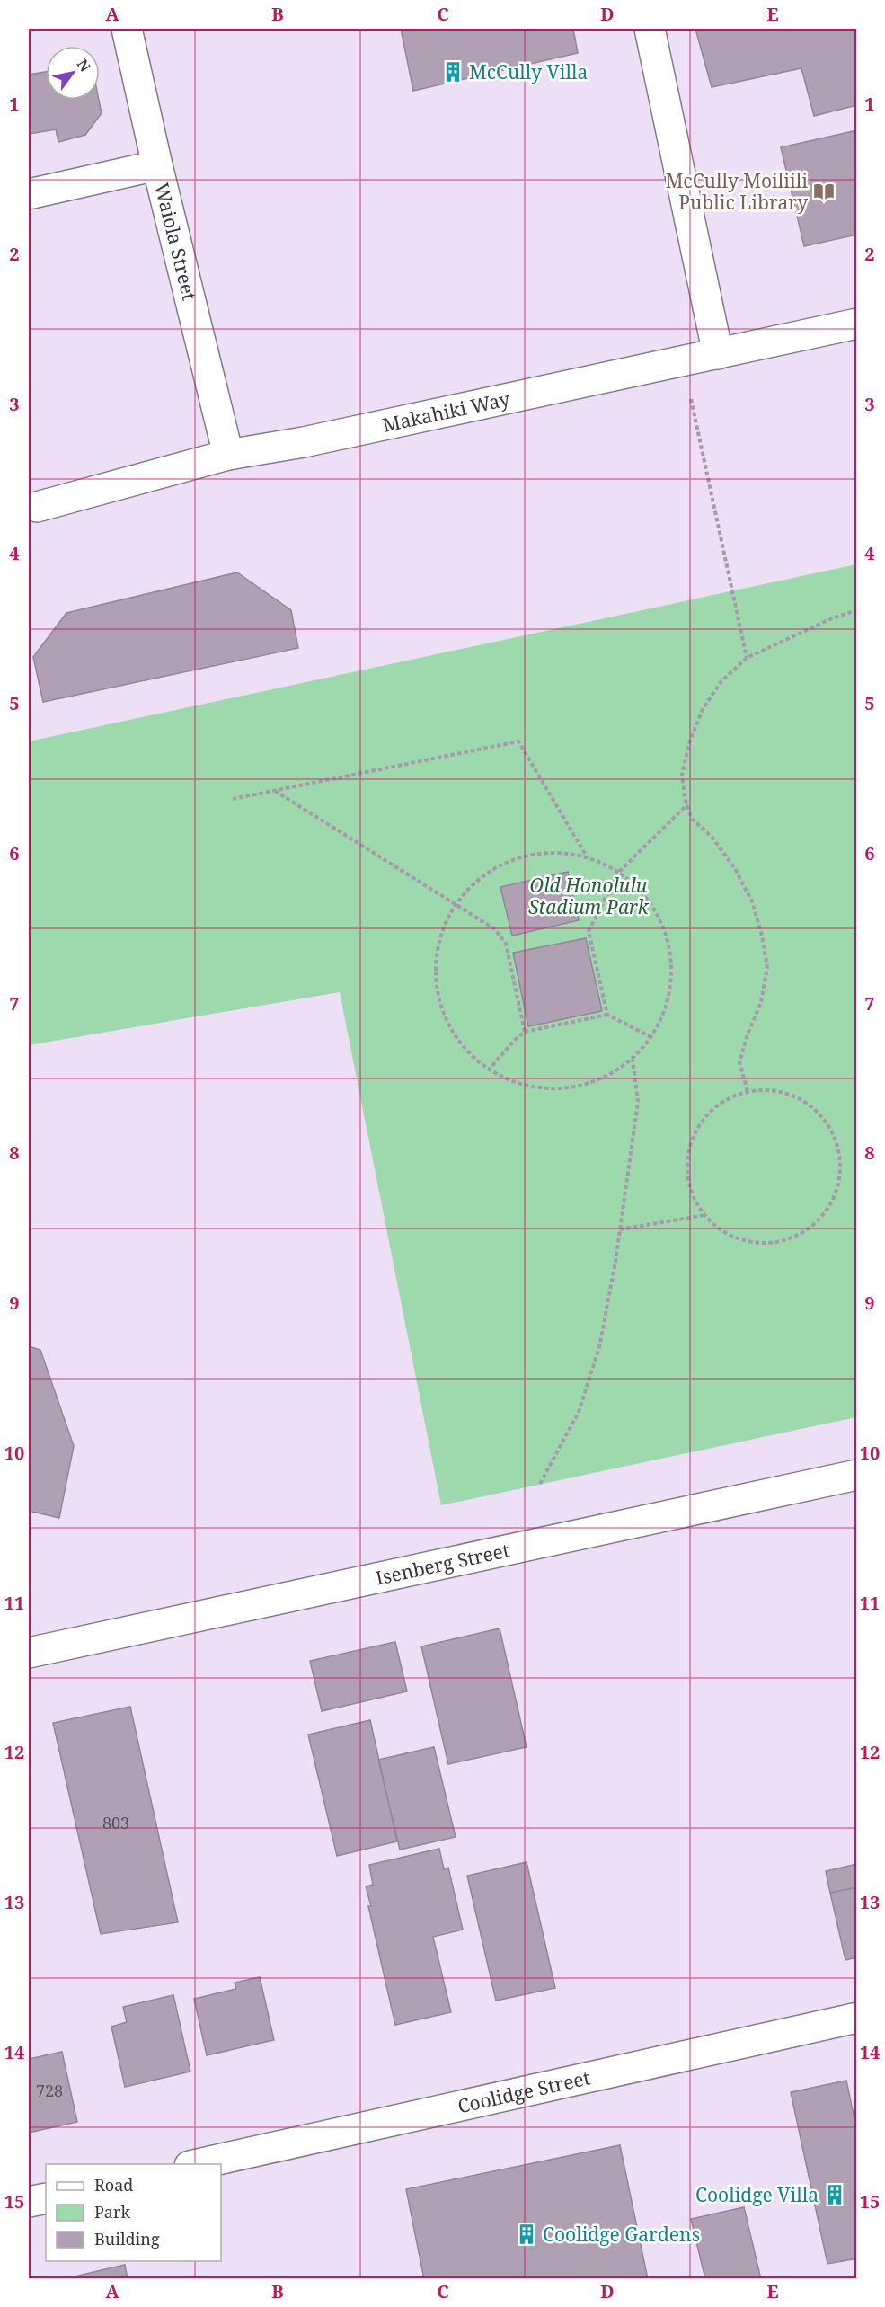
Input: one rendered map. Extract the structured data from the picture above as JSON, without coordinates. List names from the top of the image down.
{
  "streets": {
    "street": [
      "Waiola Street",
      "Makahiki Way",
      "Isenberg Street",
      "Coolidge Street"
    ]
  },
  "crossings": [
    ["Waiola Street", "Makahiki Way"]
  ],
  "parks": ["Old Honolulu Stadium Park"],
  "places": {
    "building": ["McCully Villa", "Coolidge Villa", "Coolidge Gardens"],
    "library": ["McCully Moiliili Public Library"]
  },
  "house_numbers": ["803", "728"],
  "legend": ["Road", "Park", "Building"],
  "north": "top right",
  "grid": {
    "columns": [
      "A",
      "B",
      "C",
      "D",
      "E"
    ],
    "rows": [
      "1",
      "2",
      "3",
      "4",
      "5",
      "6",
      "7",
      "8",
      "9",
      "10",
      "11",
      "12",
      "13",
      "14",
      "15"
    ]
  }
}
